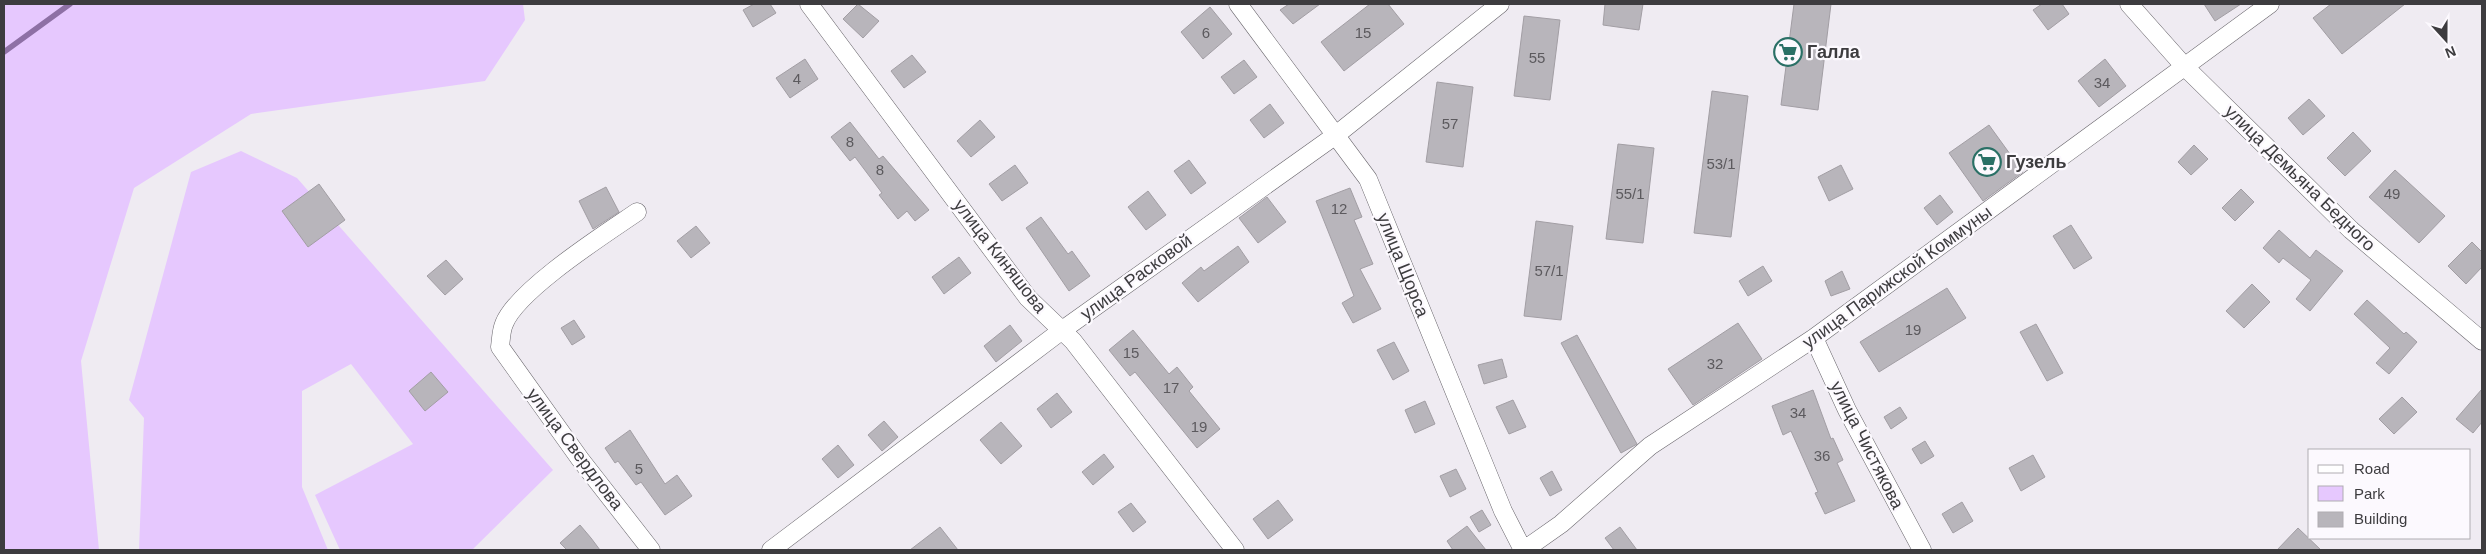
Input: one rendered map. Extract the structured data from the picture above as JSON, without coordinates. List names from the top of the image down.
{
  "streets": {
    "street": [
      "улица Демьяна Бедного",
      "улица Киняшова",
      "улица Щорса",
      "улица Расковой",
      "улица Парижской Коммуны",
      "улица Чистякова",
      "улица Свердлова"
    ]
  },
  "crossings": [
    ["улица Демьяна Бедного", "улица Парижской Коммуны"],
    ["улица Киняшова", "улица Расковой"],
    ["улица Щорса", "улица Расковой"],
    ["улица Щорса", "улица Парижской Коммуны"],
    ["улица Парижской Коммуны", "улица Чистякова"]
  ],
  "places": {
    "supermarket": ["Галла", "Гузель"]
  },
  "house_numbers": [
    "6",
    "15",
    "55",
    "4",
    "34",
    "57",
    "8",
    "53/1",
    "8",
    "55/1",
    "49",
    "12",
    "57/1",
    "19",
    "15",
    "32",
    "17",
    "34",
    "19",
    "36",
    "5"
  ],
  "legend": ["Road", "Park", "Building"],
  "north": "bottom"
}
